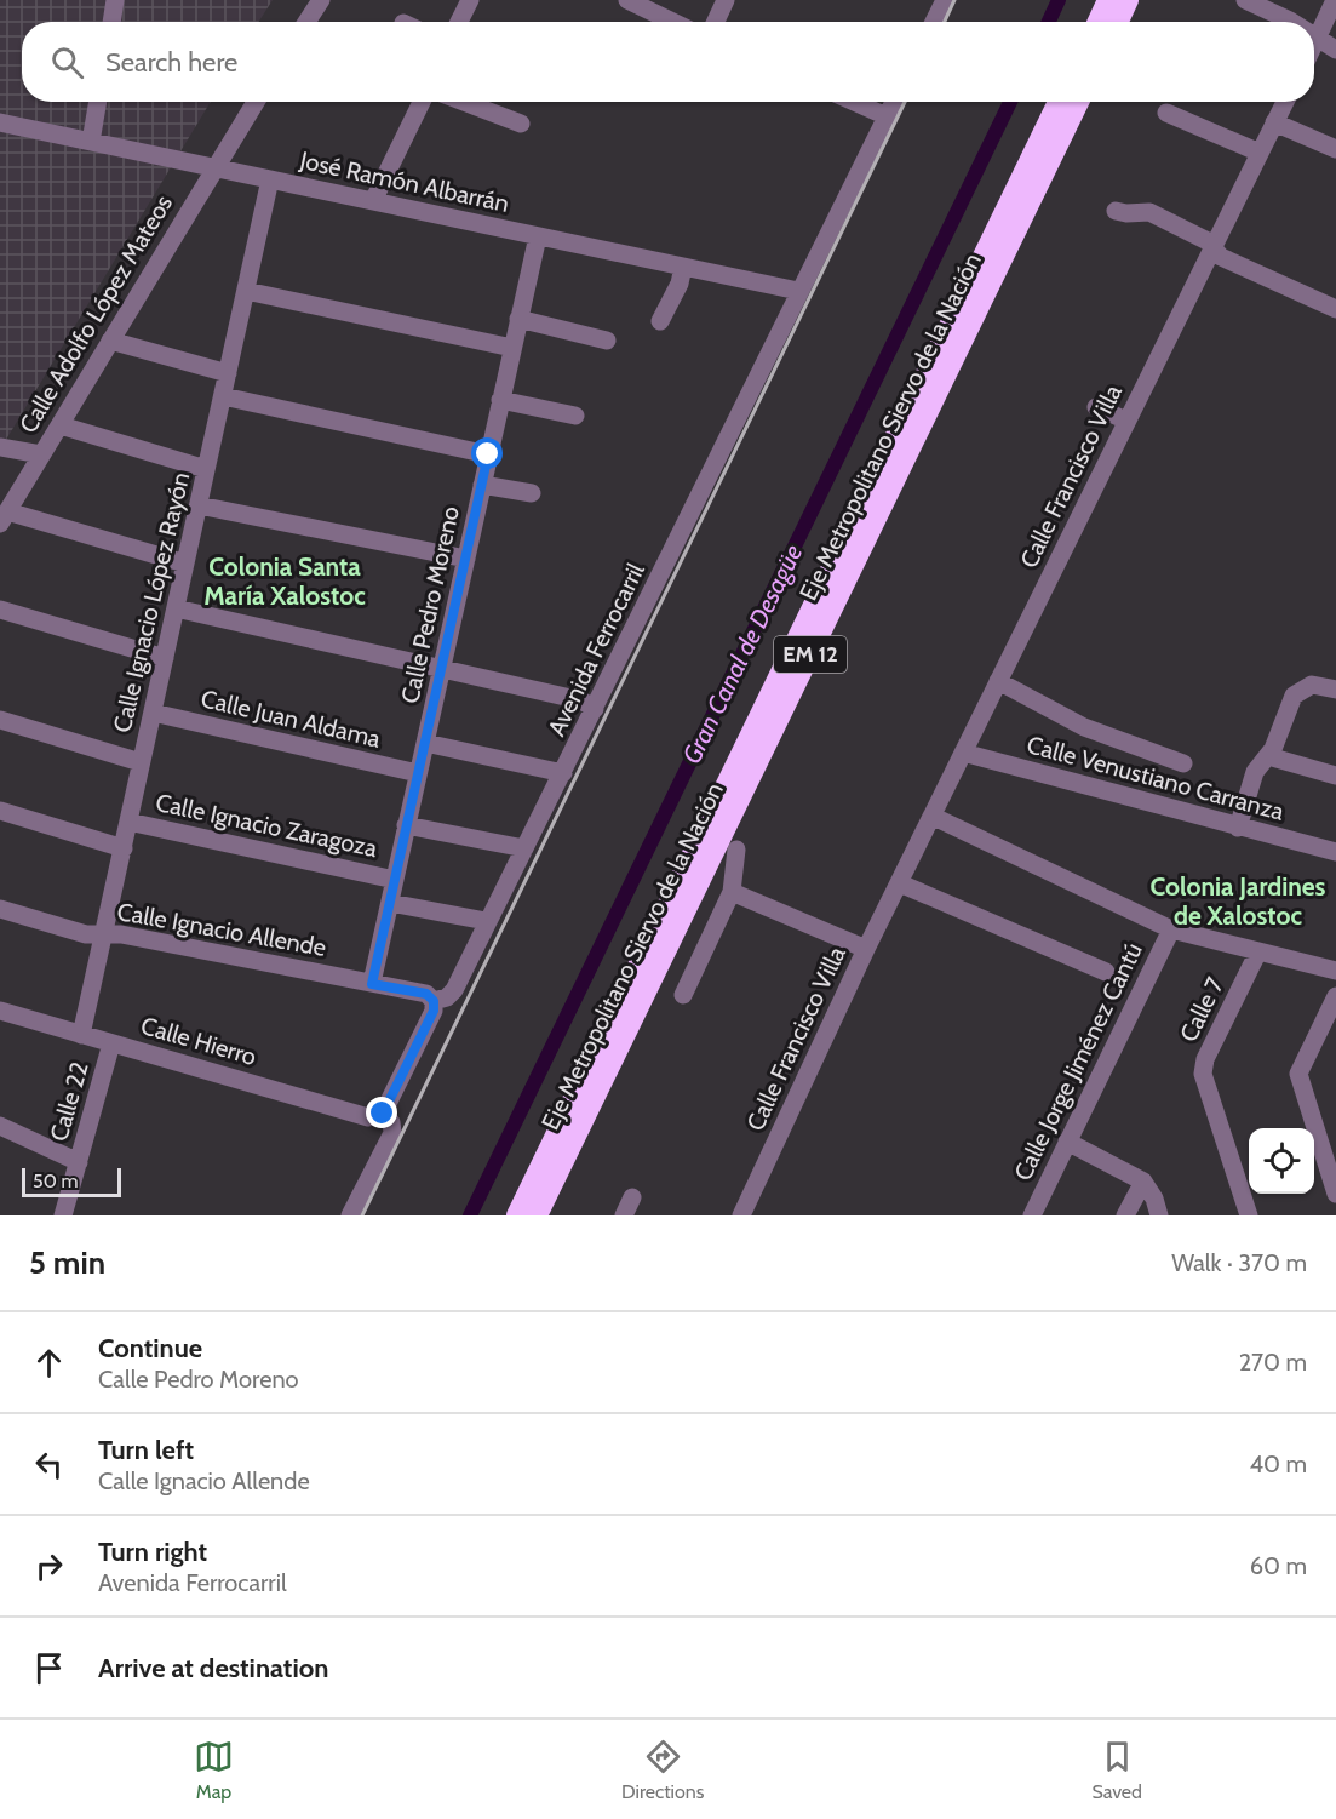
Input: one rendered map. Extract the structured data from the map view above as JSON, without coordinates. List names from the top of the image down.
{
  "streets": {
    "highway": ["Eje Metropolitano Siervo de la Nación", "EM 12"],
    "street": [
      "José Ramón Albarrán",
      "Calle Adolfo López Mateos",
      "Calle Francisco Villa",
      "Calle Ignacio López Rayón",
      "Calle Pedro Moreno",
      "Avenida Ferrocarril",
      "Calle Juan Aldama",
      "Calle Venustiano Carranza",
      "Calle Ignacio Zaragoza",
      "Calle Ignacio Allende",
      "Calle 7",
      "Calle Hierro",
      "Calle Jorge Jiménez Cantú",
      "Calle 22"
    ]
  },
  "crossings": [
    ["José Ramón Albarrán", "Calle Adolfo López Mateos"],
    ["José Ramón Albarrán", "Calle Ignacio López Rayón"],
    ["José Ramón Albarrán", "Calle Pedro Moreno"],
    ["José Ramón Albarrán", "Avenida Ferrocarril"],
    ["Calle Francisco Villa", "Calle Venustiano Carranza"],
    ["Calle Ignacio López Rayón", "Calle Juan Aldama"],
    ["Calle Ignacio López Rayón", "Calle Ignacio Zaragoza"],
    ["Calle Ignacio López Rayón", "Calle Ignacio Allende"],
    ["Calle Ignacio López Rayón", "Calle Hierro"],
    ["Calle Pedro Moreno", "Calle Juan Aldama"],
    ["Calle Pedro Moreno", "Calle Ignacio Zaragoza"],
    ["Calle Pedro Moreno", "Calle Ignacio Allende"],
    ["Avenida Ferrocarril", "Calle Ignacio Zaragoza"],
    ["Avenida Ferrocarril", "Calle Ignacio Allende"],
    ["Calle Hierro", "Calle 22"]
  ],
  "districts": ["Colonia Santa María Xalostoc", "Colonia Jardines de Xalostoc"],
  "water": ["Gran Canal de Desagüe"],
  "scale_bar": "50 m",
  "page": {
    "search": "Search here",
    "scale": "50 m",
    "heading": ["5 min", "Walk · 370 m"],
    "list": [
      ["Continue", "Calle Pedro Moreno", "270 m"],
      ["Turn left", "Calle Ignacio Allende", "40 m"],
      ["Turn right", "Avenida Ferrocarril", "60 m"],
      "Arrive at destination"
    ],
    "nav": ["Map", "Directions", "Saved"]
  }
}
